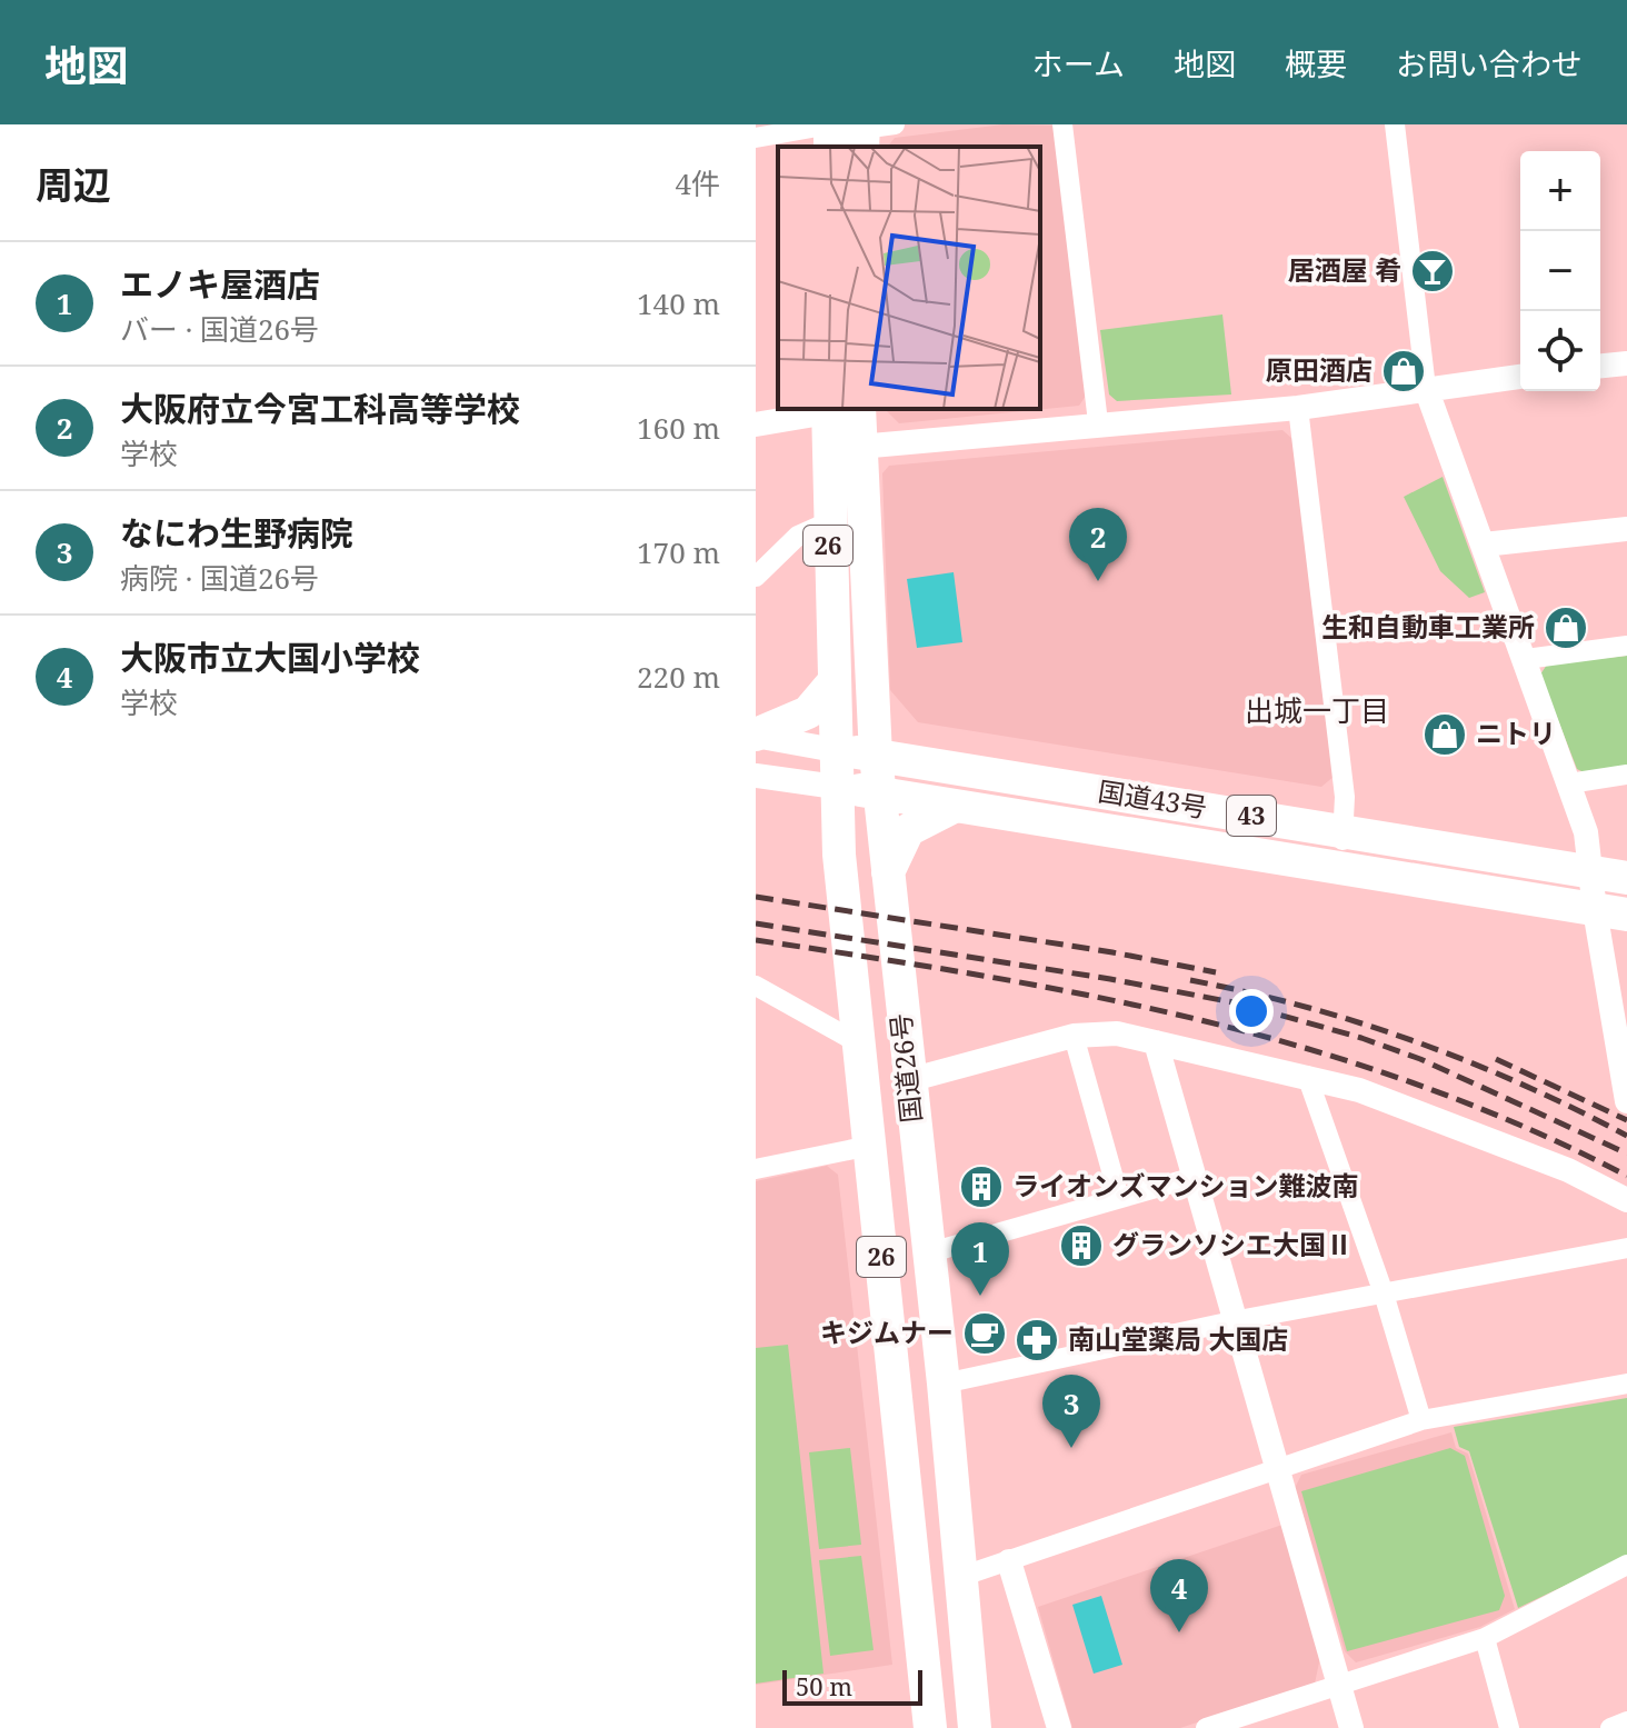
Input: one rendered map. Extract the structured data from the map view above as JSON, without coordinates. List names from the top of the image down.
{
  "streets": {
    "highway": [
      "26",
      "国道43号",
      "43",
      "国道26号"
    ]
  },
  "crossings": [
    ["国道43号", "国道26号"]
  ],
  "districts": ["出城一丁目"],
  "places": {
    "bar": ["居酒屋 肴"],
    "shop": ["原田酒店", "生和自動車工業所", "ニトリ"],
    "building": ["ライオンズマンション難波南", "グランソシエ大国Ⅱ"],
    "cafe": ["キジムナー"],
    "pharmacy": ["南山堂薬局 大国店"]
  },
  "scale_bar": "50 m",
  "page": {
    "header": "地図",
    "nav": [
      "ホーム",
      "地図",
      "概要",
      "お問い合わせ"
    ],
    "heading": ["周辺", "4件"],
    "map_buttons": ["+", "−"],
    "list": [
      {
        "mark": "1",
        "name": "エノキ屋酒店",
        "note": "バー · 国道26号",
        "value": "140 m"
      },
      {
        "mark": "2",
        "name": "大阪府立今宮工科高等学校",
        "note": "学校",
        "value": "160 m"
      },
      {
        "mark": "3",
        "name": "なにわ生野病院",
        "note": "病院 · 国道26号",
        "value": "170 m"
      },
      {
        "mark": "4",
        "name": "大阪市立大国小学校",
        "note": "学校",
        "value": "220 m"
      }
    ],
    "pins": [
      "2",
      "1",
      "3",
      "4"
    ],
    "scale": "50 m"
  }
}
